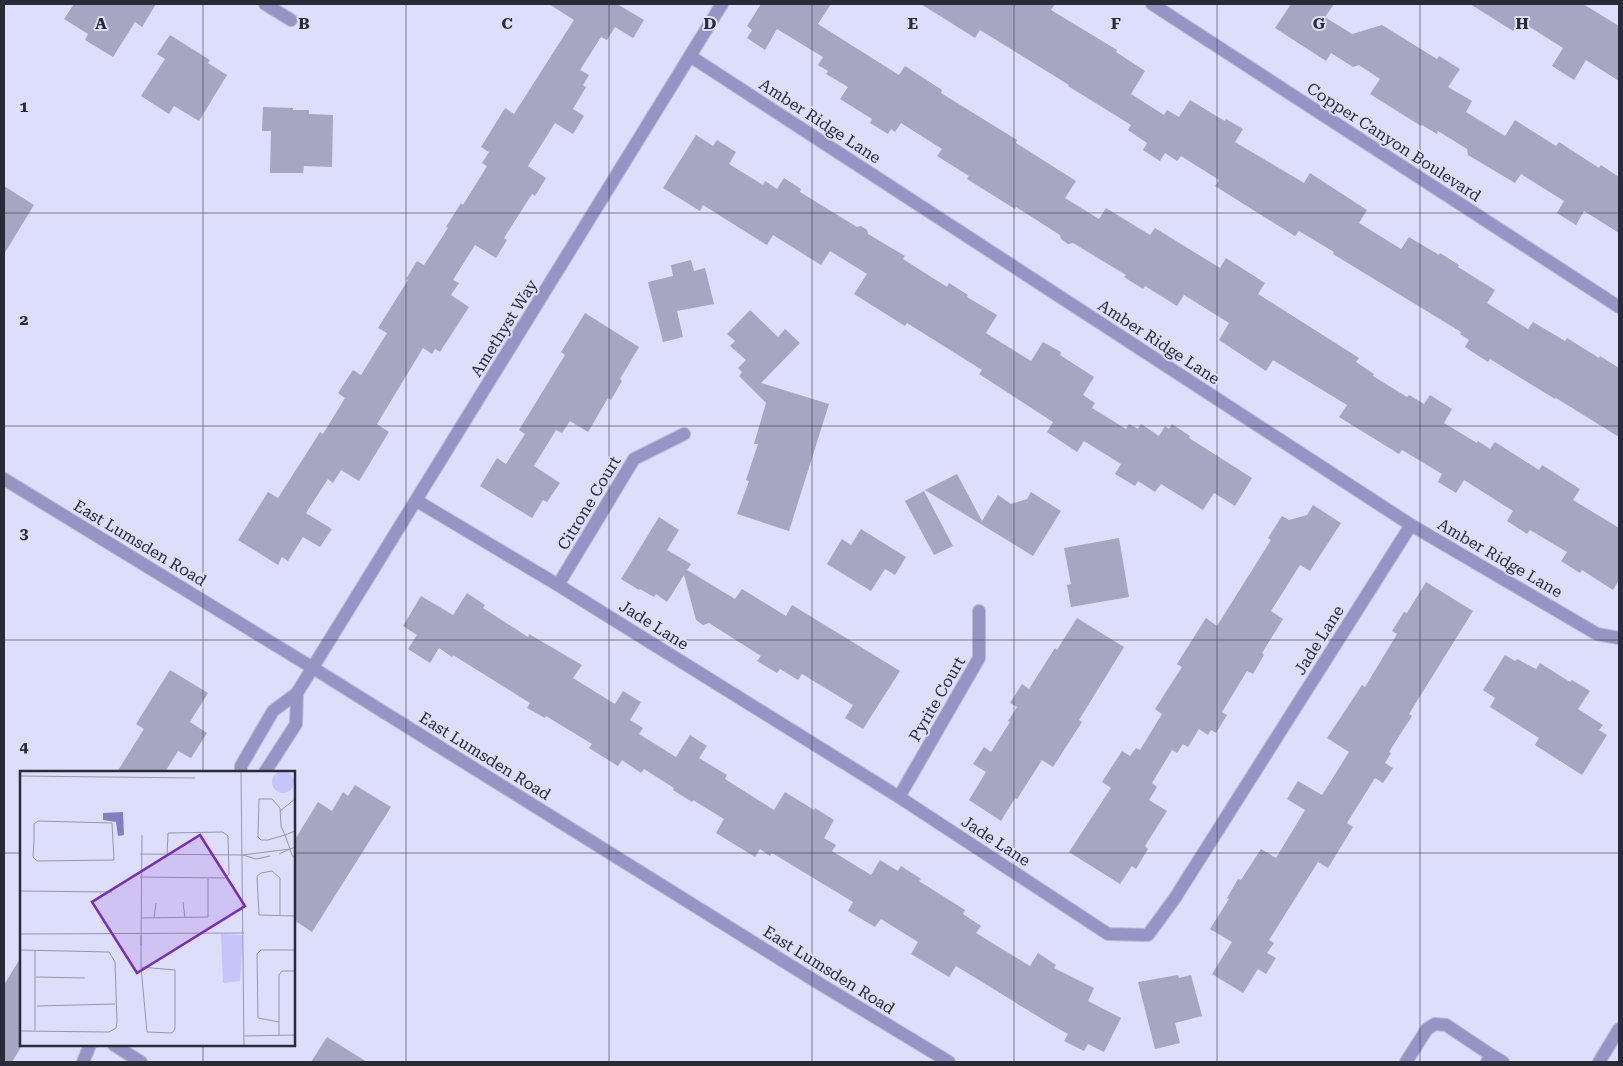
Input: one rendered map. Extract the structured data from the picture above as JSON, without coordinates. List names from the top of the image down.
{
  "streets": {
    "street": [
      "Amber Ridge Lane",
      "Copper Canyon Boulevard",
      "Amethyst Way",
      "Citrone Court",
      "East Lumsden Road",
      "Jade Lane",
      "Pyrite Court"
    ]
  },
  "crossings": [
    ["Amber Ridge Lane", "Amethyst Way"],
    ["Amber Ridge Lane", "Jade Lane"],
    ["Amethyst Way", "East Lumsden Road"],
    ["Amethyst Way", "Jade Lane"],
    ["Citrone Court", "Jade Lane"],
    ["Jade Lane", "Pyrite Court"]
  ],
  "grid": {
    "columns": [
      "A",
      "B",
      "C",
      "D",
      "E",
      "F",
      "G",
      "H"
    ],
    "rows": [
      "1",
      "2",
      "3",
      "4"
    ]
  }
}
